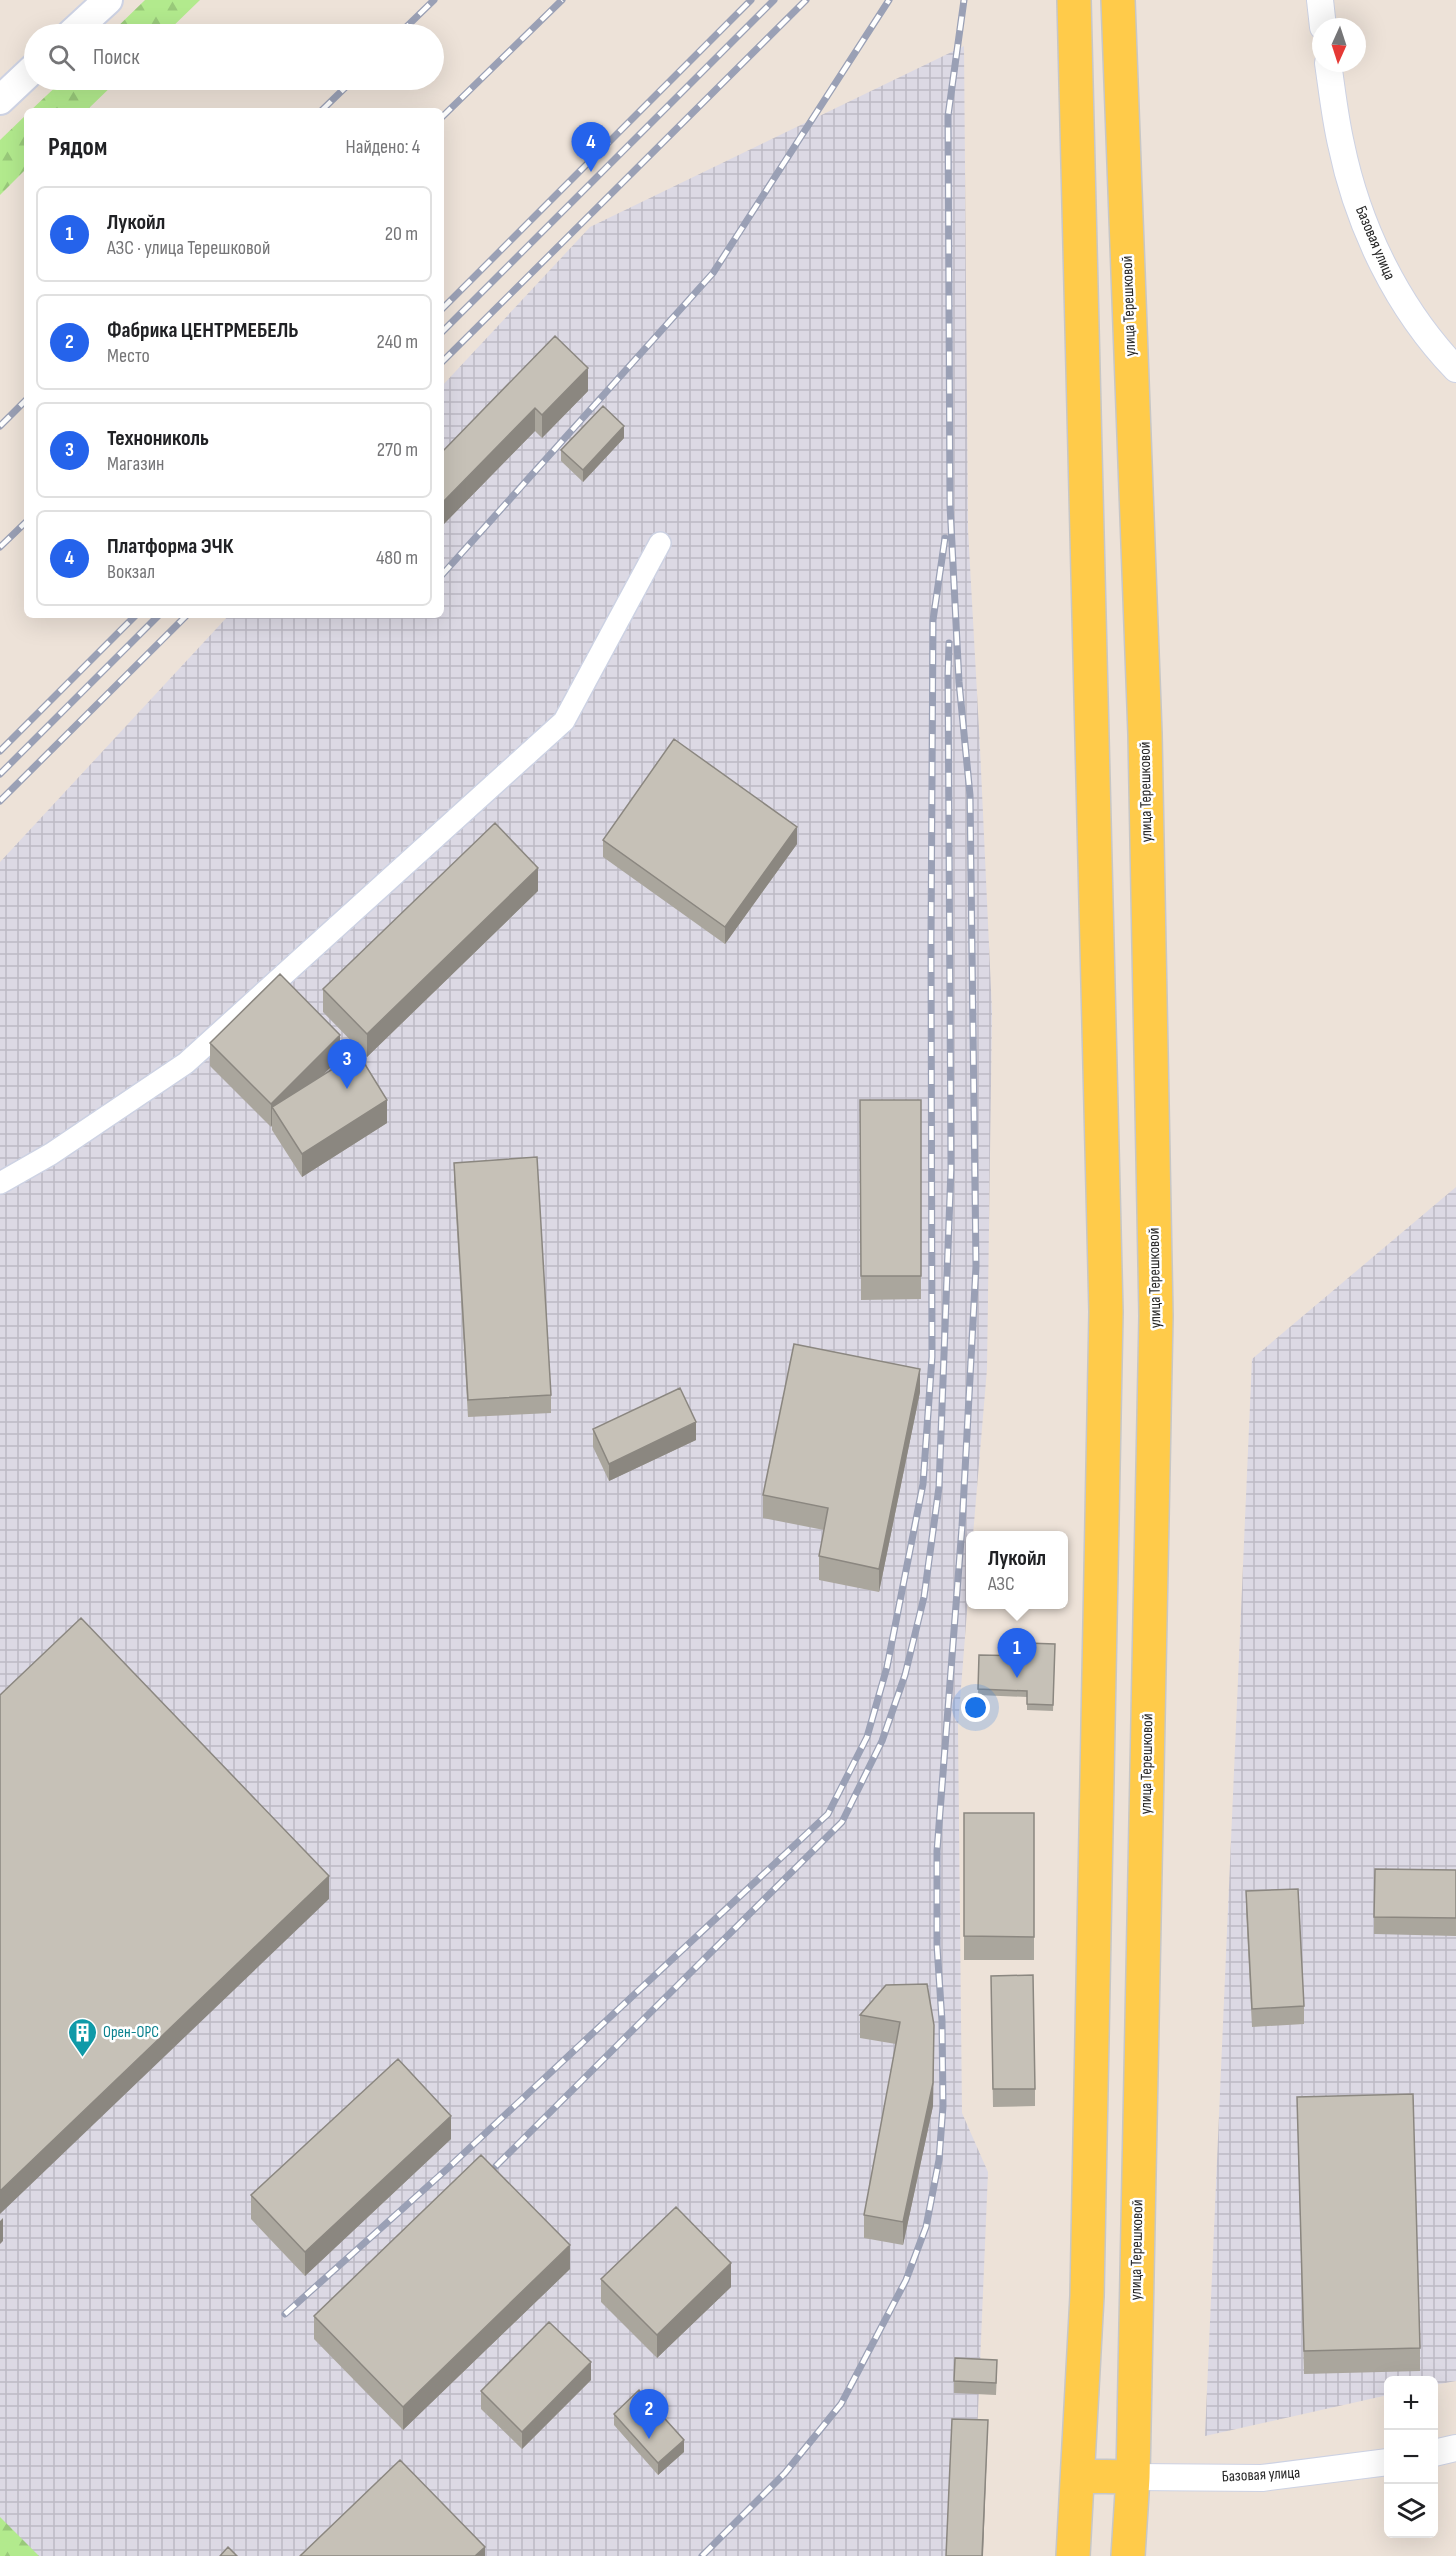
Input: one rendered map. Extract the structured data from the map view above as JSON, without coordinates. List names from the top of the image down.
{
  "streets": {
    "main road": ["улица Терешковой"],
    "street": ["Базовая улица"]
  },
  "crossings": [
    ["Базовая улица", "улица Терешковой"]
  ],
  "places": {
    "building": ["Орен-ОРС"]
  },
  "north": "bottom",
  "page": {
    "search": "Поиск",
    "heading": ["Рядом", "Найдено: 4"],
    "pins": [
      "4",
      "3",
      "1",
      "2"
    ],
    "list": [
      {
        "mark": "1",
        "name": "Лукойл",
        "note": "АЗС · улица Терешковой",
        "value": "20 m"
      },
      {
        "mark": "2",
        "name": "Фабрика ЦЕНТРМЕБЕЛЬ",
        "note": "Место",
        "value": "240 m"
      },
      {
        "mark": "3",
        "name": "Технониколь",
        "note": "Магазин",
        "value": "270 m"
      },
      {
        "mark": "4",
        "name": "Платформа ЭЧК",
        "note": "Вокзал",
        "value": "480 m"
      }
    ],
    "popup": ["Лукойл", "АЗС"],
    "map_buttons": ["+", "−"]
  }
}
